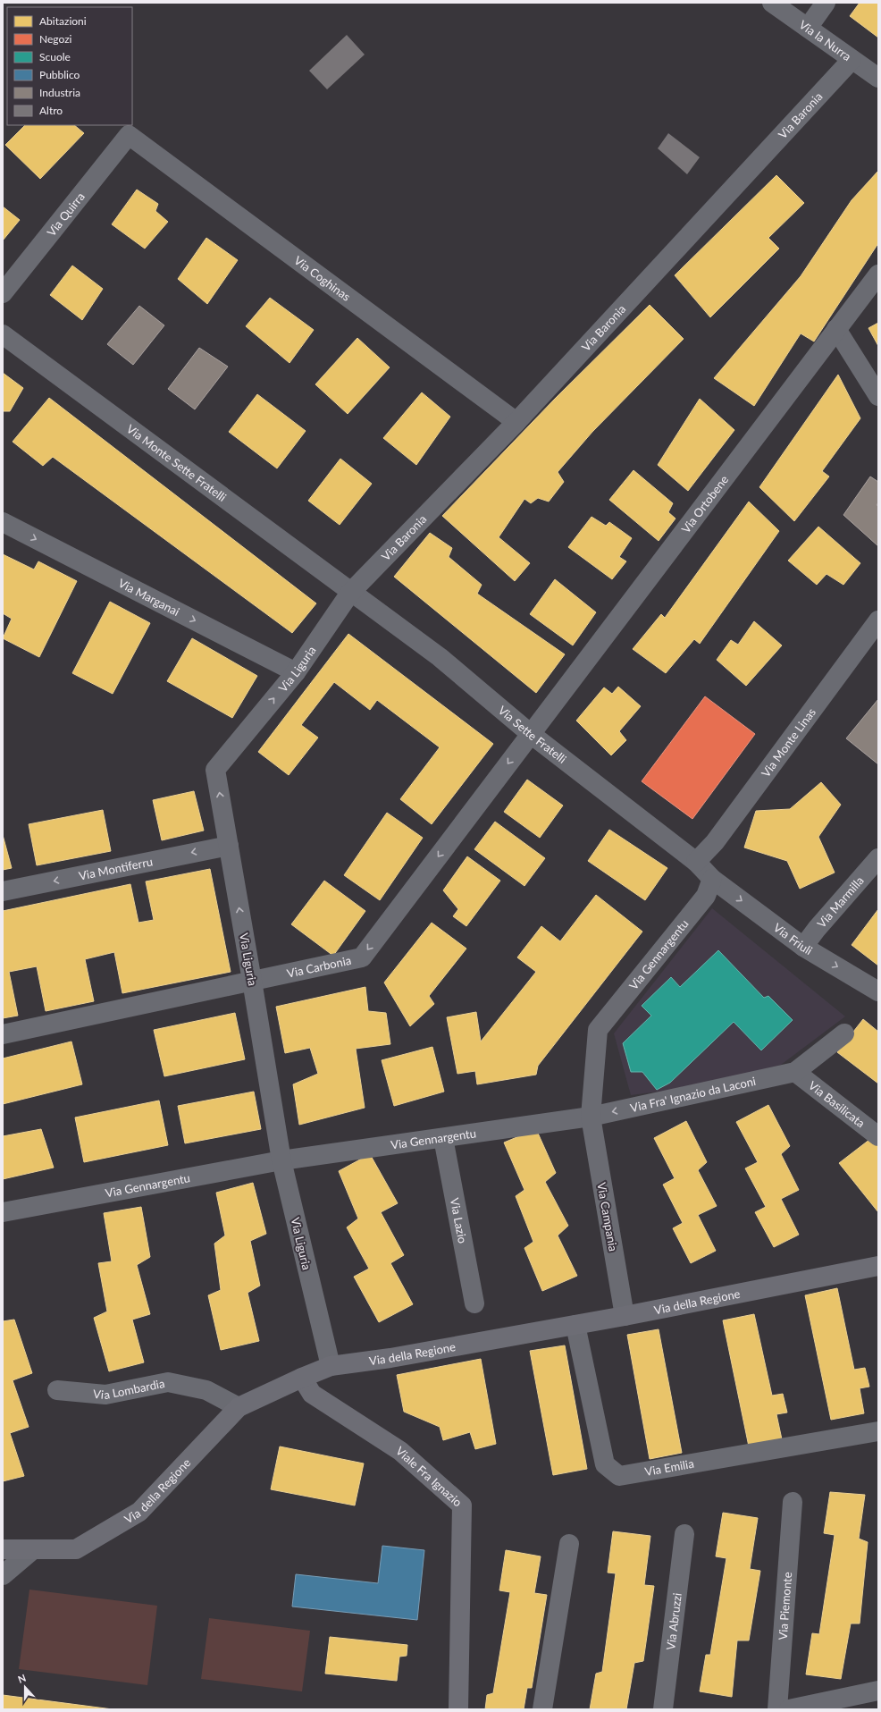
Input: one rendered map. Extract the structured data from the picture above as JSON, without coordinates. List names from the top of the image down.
{
  "streets": {
    "street": [
      "Via la Nurra",
      "Via Baronia",
      "Via Quirra",
      "Via Coghinas",
      "Via Monte Sette Fratelli",
      "Via Ortobene",
      "Via Marganai",
      "Via Liguria",
      "Via Sette Fratelli",
      "Via Monte Linas",
      "Via Montiferru",
      "Via Marmilla",
      "Via Friuli",
      "Via Gennargentu",
      "Via Carbonia",
      "Via Fra' Ignazio da Laconi",
      "Via Basilicata",
      "Via Campania",
      "Via Lazio",
      "Via della Regione",
      "Via Lombardia",
      "Via Emilia",
      "Viale Fra Ignazio",
      "Via Piemonte",
      "Via Abruzzi"
    ]
  },
  "crossings": [
    ["Via la Nurra", "Via Baronia"],
    ["Via Baronia", "Via Coghinas"],
    ["Via Baronia", "Via Monte Sette Fratelli"],
    ["Via Baronia", "Via Liguria"],
    ["Via Baronia", "Via Sette Fratelli"],
    ["Via Quirra", "Via Coghinas"],
    ["Via Monte Sette Fratelli", "Via Liguria"],
    ["Via Monte Sette Fratelli", "Via Sette Fratelli"],
    ["Via Ortobene", "Via Sette Fratelli"],
    ["Via Ortobene", "Via Carbonia"],
    ["Via Marganai", "Via Liguria"],
    ["Via Liguria", "Via Sette Fratelli"],
    ["Via Liguria", "Via Montiferru"],
    ["Via Liguria", "Via Gennargentu"],
    ["Via Liguria", "Via Carbonia"],
    ["Via Liguria", "Via della Regione"],
    ["Via Sette Fratelli", "Via Monte Linas"],
    ["Via Sette Fratelli", "Via Friuli"],
    ["Via Sette Fratelli", "Via Gennargentu"],
    ["Via Sette Fratelli", "Via Carbonia"],
    ["Via Marmilla", "Via Friuli"],
    ["Via Friuli", "Via Gennargentu"],
    ["Via Gennargentu", "Via Fra' Ignazio da Laconi"],
    ["Via Gennargentu", "Via Campania"],
    ["Via Gennargentu", "Via Lazio"],
    ["Via Fra' Ignazio da Laconi", "Via Basilicata"],
    ["Via Fra' Ignazio da Laconi", "Via Campania"],
    ["Via Campania", "Via della Regione"],
    ["Via della Regione", "Via Lombardia"],
    ["Via della Regione", "Via Emilia"],
    ["Via della Regione", "Viale Fra Ignazio"]
  ],
  "one_way": [
    "Via Marganai",
    "Via Liguria",
    "Via Montiferru",
    "Via Friuli",
    "Via Carbonia",
    "Via Fra' Ignazio da Laconi"
  ],
  "legend": [
    "Abitazioni",
    "Negozi",
    "Scuole",
    "Pubblico",
    "Industria",
    "Altro"
  ],
  "north": "top"
}
